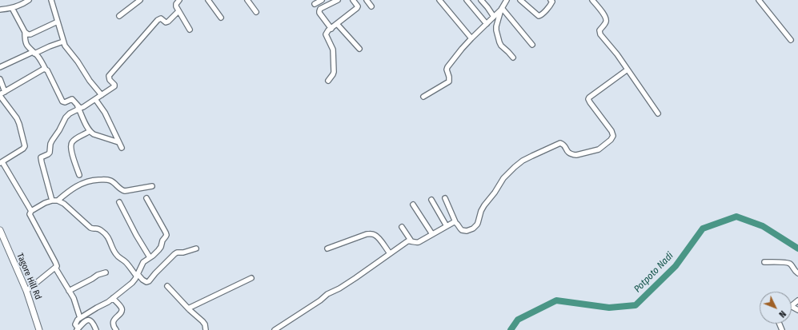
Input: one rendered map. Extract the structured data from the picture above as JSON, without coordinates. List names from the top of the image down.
{
  "streets": {
    "main road": ["Tagore Hill Rd"]
  },
  "water": ["Potpoto Nadi"],
  "north": "bottom right"
}
